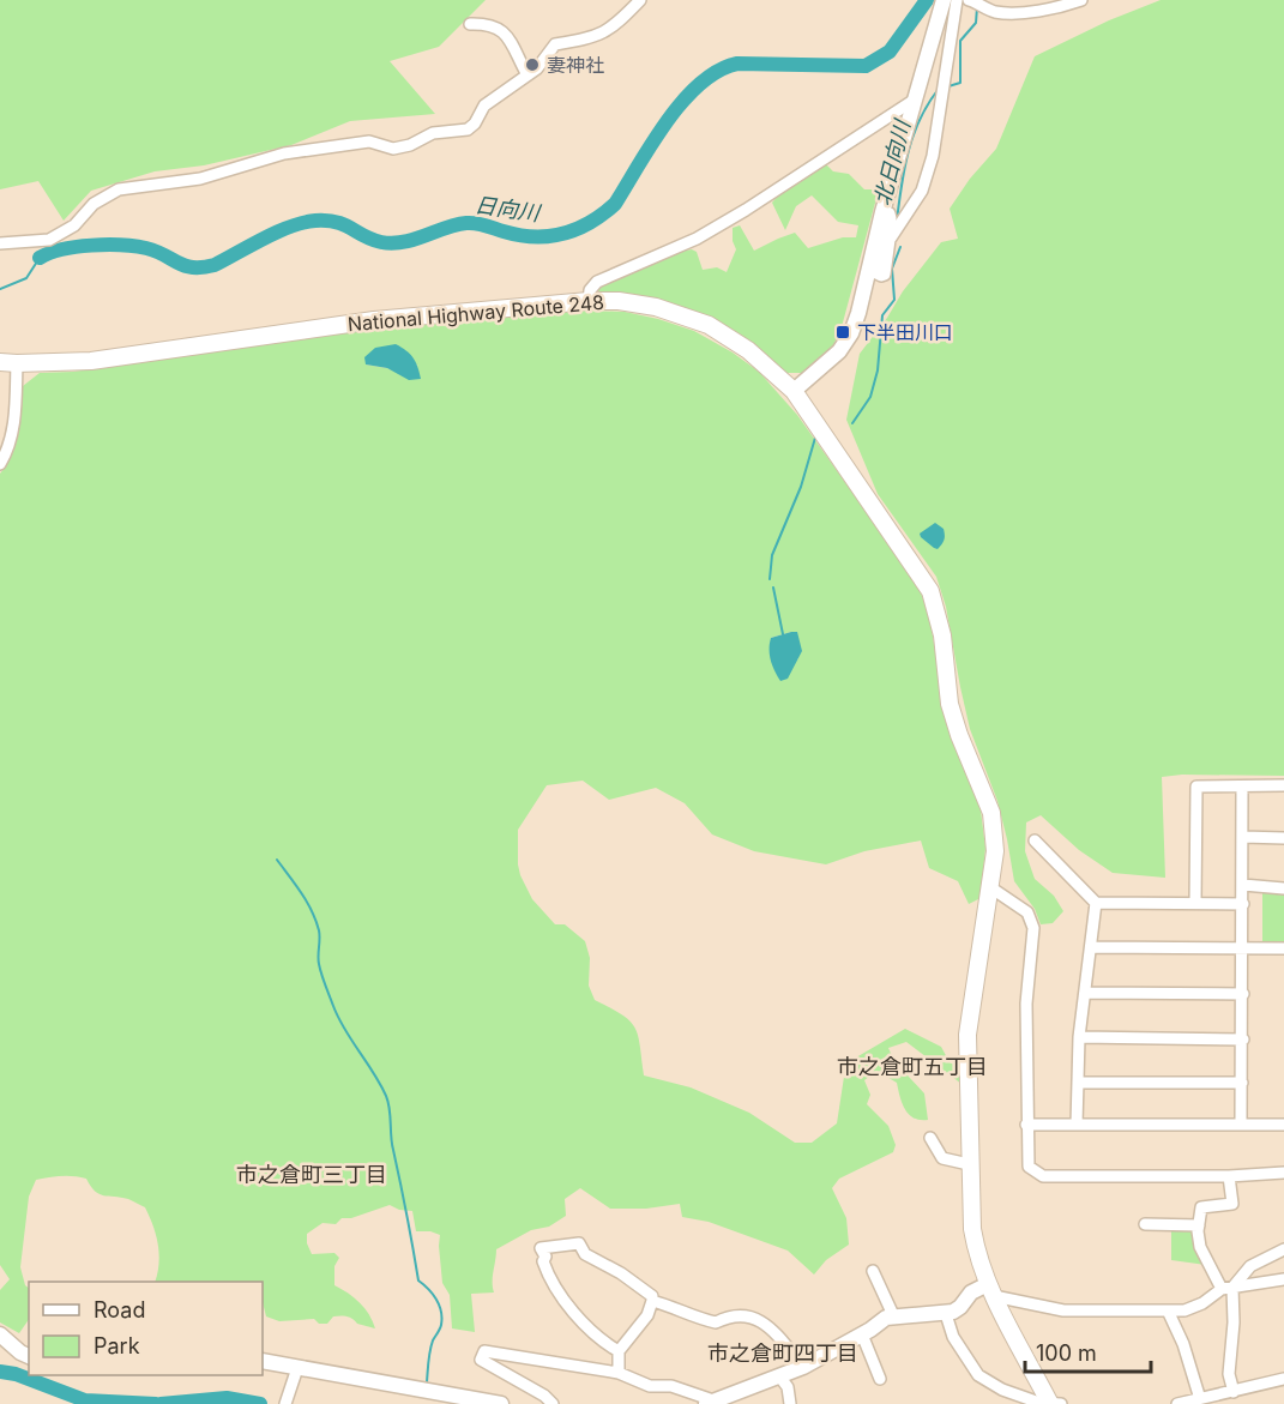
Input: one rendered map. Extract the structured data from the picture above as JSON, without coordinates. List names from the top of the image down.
{
  "streets": {
    "highway": ["National Highway Route 248"]
  },
  "districts": ["市之倉町五丁目", "市之倉町三丁目", "市之倉町四丁目"],
  "water": ["北日向川", "日向川"],
  "places": {
    "other": ["妻神社"],
    "transit": ["下半田川口"]
  },
  "legend": ["Road", "Park"],
  "scale_bar": "100 m"
}
